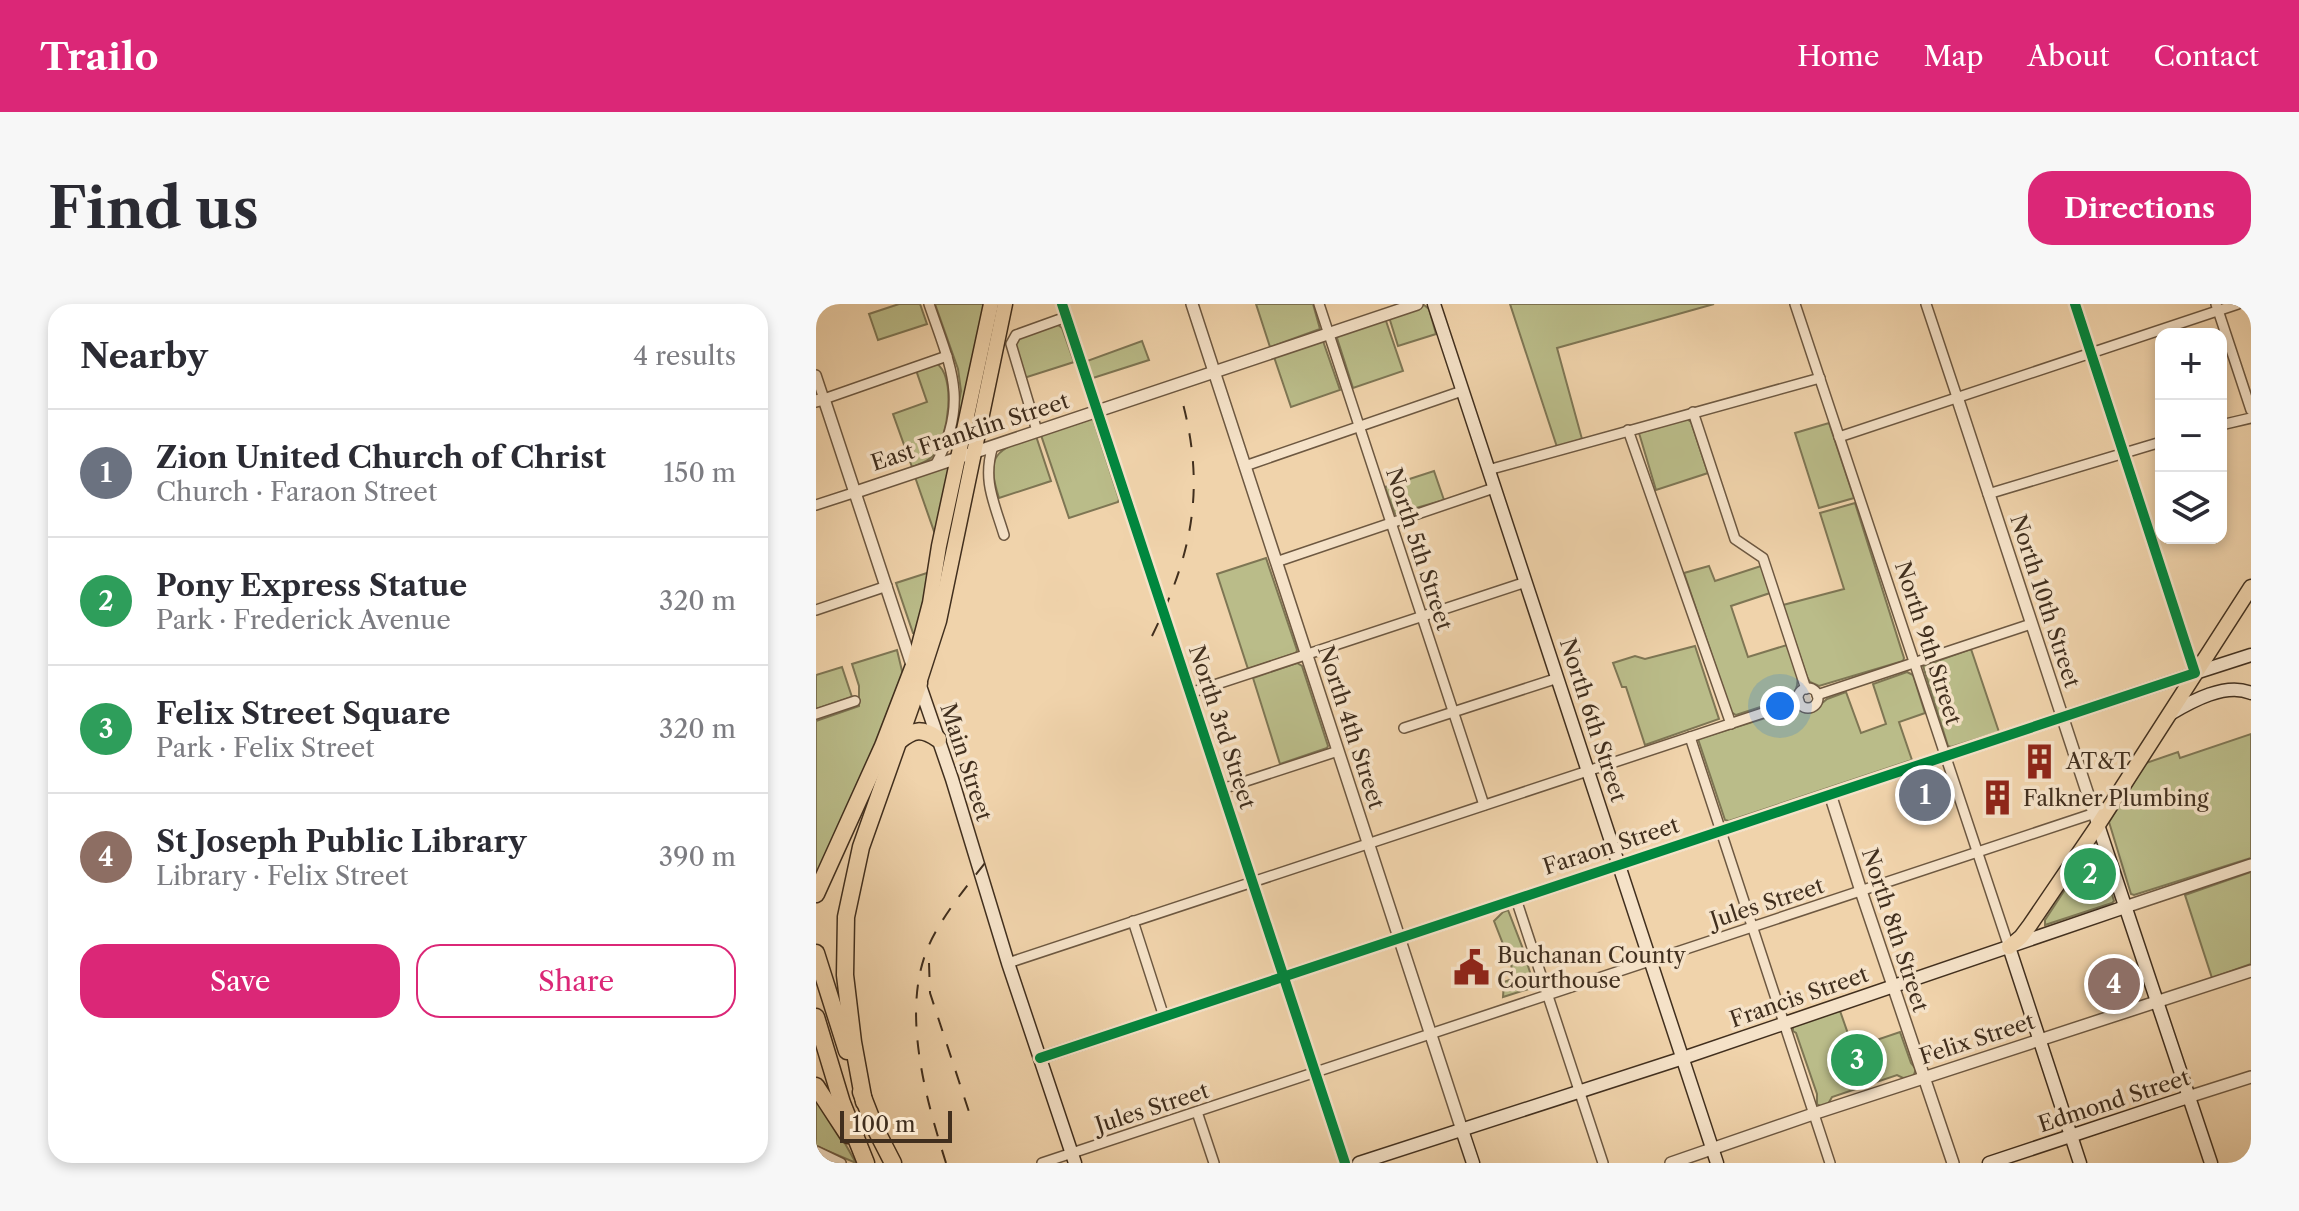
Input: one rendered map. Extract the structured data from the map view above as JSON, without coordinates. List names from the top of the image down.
{
  "streets": {
    "main road": [
      "North 10th Street",
      "North 9th Street",
      "North 6th Street",
      "North 4th Street",
      "Main Street",
      "Faraon Street",
      "Francis Street",
      "Edmond Street"
    ],
    "street": [
      "East Franklin Street",
      "North 5th Street",
      "North 3rd Street",
      "Jules Street",
      "North 8th Street",
      "Felix Street"
    ]
  },
  "crossings": [
    ["East Franklin Street", "North 5th Street"],
    ["East Franklin Street", "North 3rd Street"],
    ["East Franklin Street", "North 4th Street"],
    ["East Franklin Street", "Main Street"],
    ["North 10th Street", "Faraon Street"],
    ["North 10th Street", "Jules Street"],
    ["North 10th Street", "Francis Street"],
    ["North 10th Street", "Felix Street"],
    ["North 10th Street", "Edmond Street"],
    ["North 9th Street", "Faraon Street"],
    ["North 9th Street", "Jules Street"],
    ["North 9th Street", "Francis Street"],
    ["North 9th Street", "Felix Street"],
    ["North 9th Street", "Edmond Street"],
    ["North 6th Street", "Faraon Street"],
    ["North 6th Street", "Jules Street"],
    ["North 6th Street", "Francis Street"],
    ["North 6th Street", "Felix Street"],
    ["North 3rd Street", "Faraon Street"],
    ["North 3rd Street", "Jules Street"],
    ["North 4th Street", "Faraon Street"],
    ["North 4th Street", "Jules Street"],
    ["North 4th Street", "Francis Street"],
    ["Main Street", "Faraon Street"],
    ["Main Street", "Jules Street"],
    ["Faraon Street", "North 8th Street"],
    ["Jules Street", "North 8th Street"],
    ["North 8th Street", "Francis Street"],
    ["North 8th Street", "Felix Street"]
  ],
  "places": {
    "building": ["AT&T", "Falkner Plumbing"],
    "public building": ["Buchanan County Courthouse"]
  },
  "scale_bar": "100 m",
  "page": {
    "header": "Trailo",
    "nav": [
      "Home",
      "Map",
      "About",
      "Contact"
    ],
    "buttons": [
      "Directions",
      ["Save", "Share"]
    ],
    "title": "Find us",
    "heading": ["Nearby", "4 results"],
    "map_buttons": ["+", "−"],
    "list": [
      {
        "mark": "1",
        "name": "Zion United Church of Christ",
        "note": "Church · Faraon Street",
        "value": "150 m"
      },
      {
        "mark": "2",
        "name": "Pony Express Statue",
        "note": "Park · Frederick Avenue",
        "value": "320 m"
      },
      {
        "mark": "3",
        "name": "Felix Street Square",
        "note": "Park · Felix Street",
        "value": "320 m"
      },
      {
        "mark": "4",
        "name": "St Joseph Public Library",
        "note": "Library · Felix Street",
        "value": "390 m"
      }
    ],
    "pins": [
      "1",
      "2",
      "4",
      "3"
    ],
    "scale": "100 m"
  }
}
